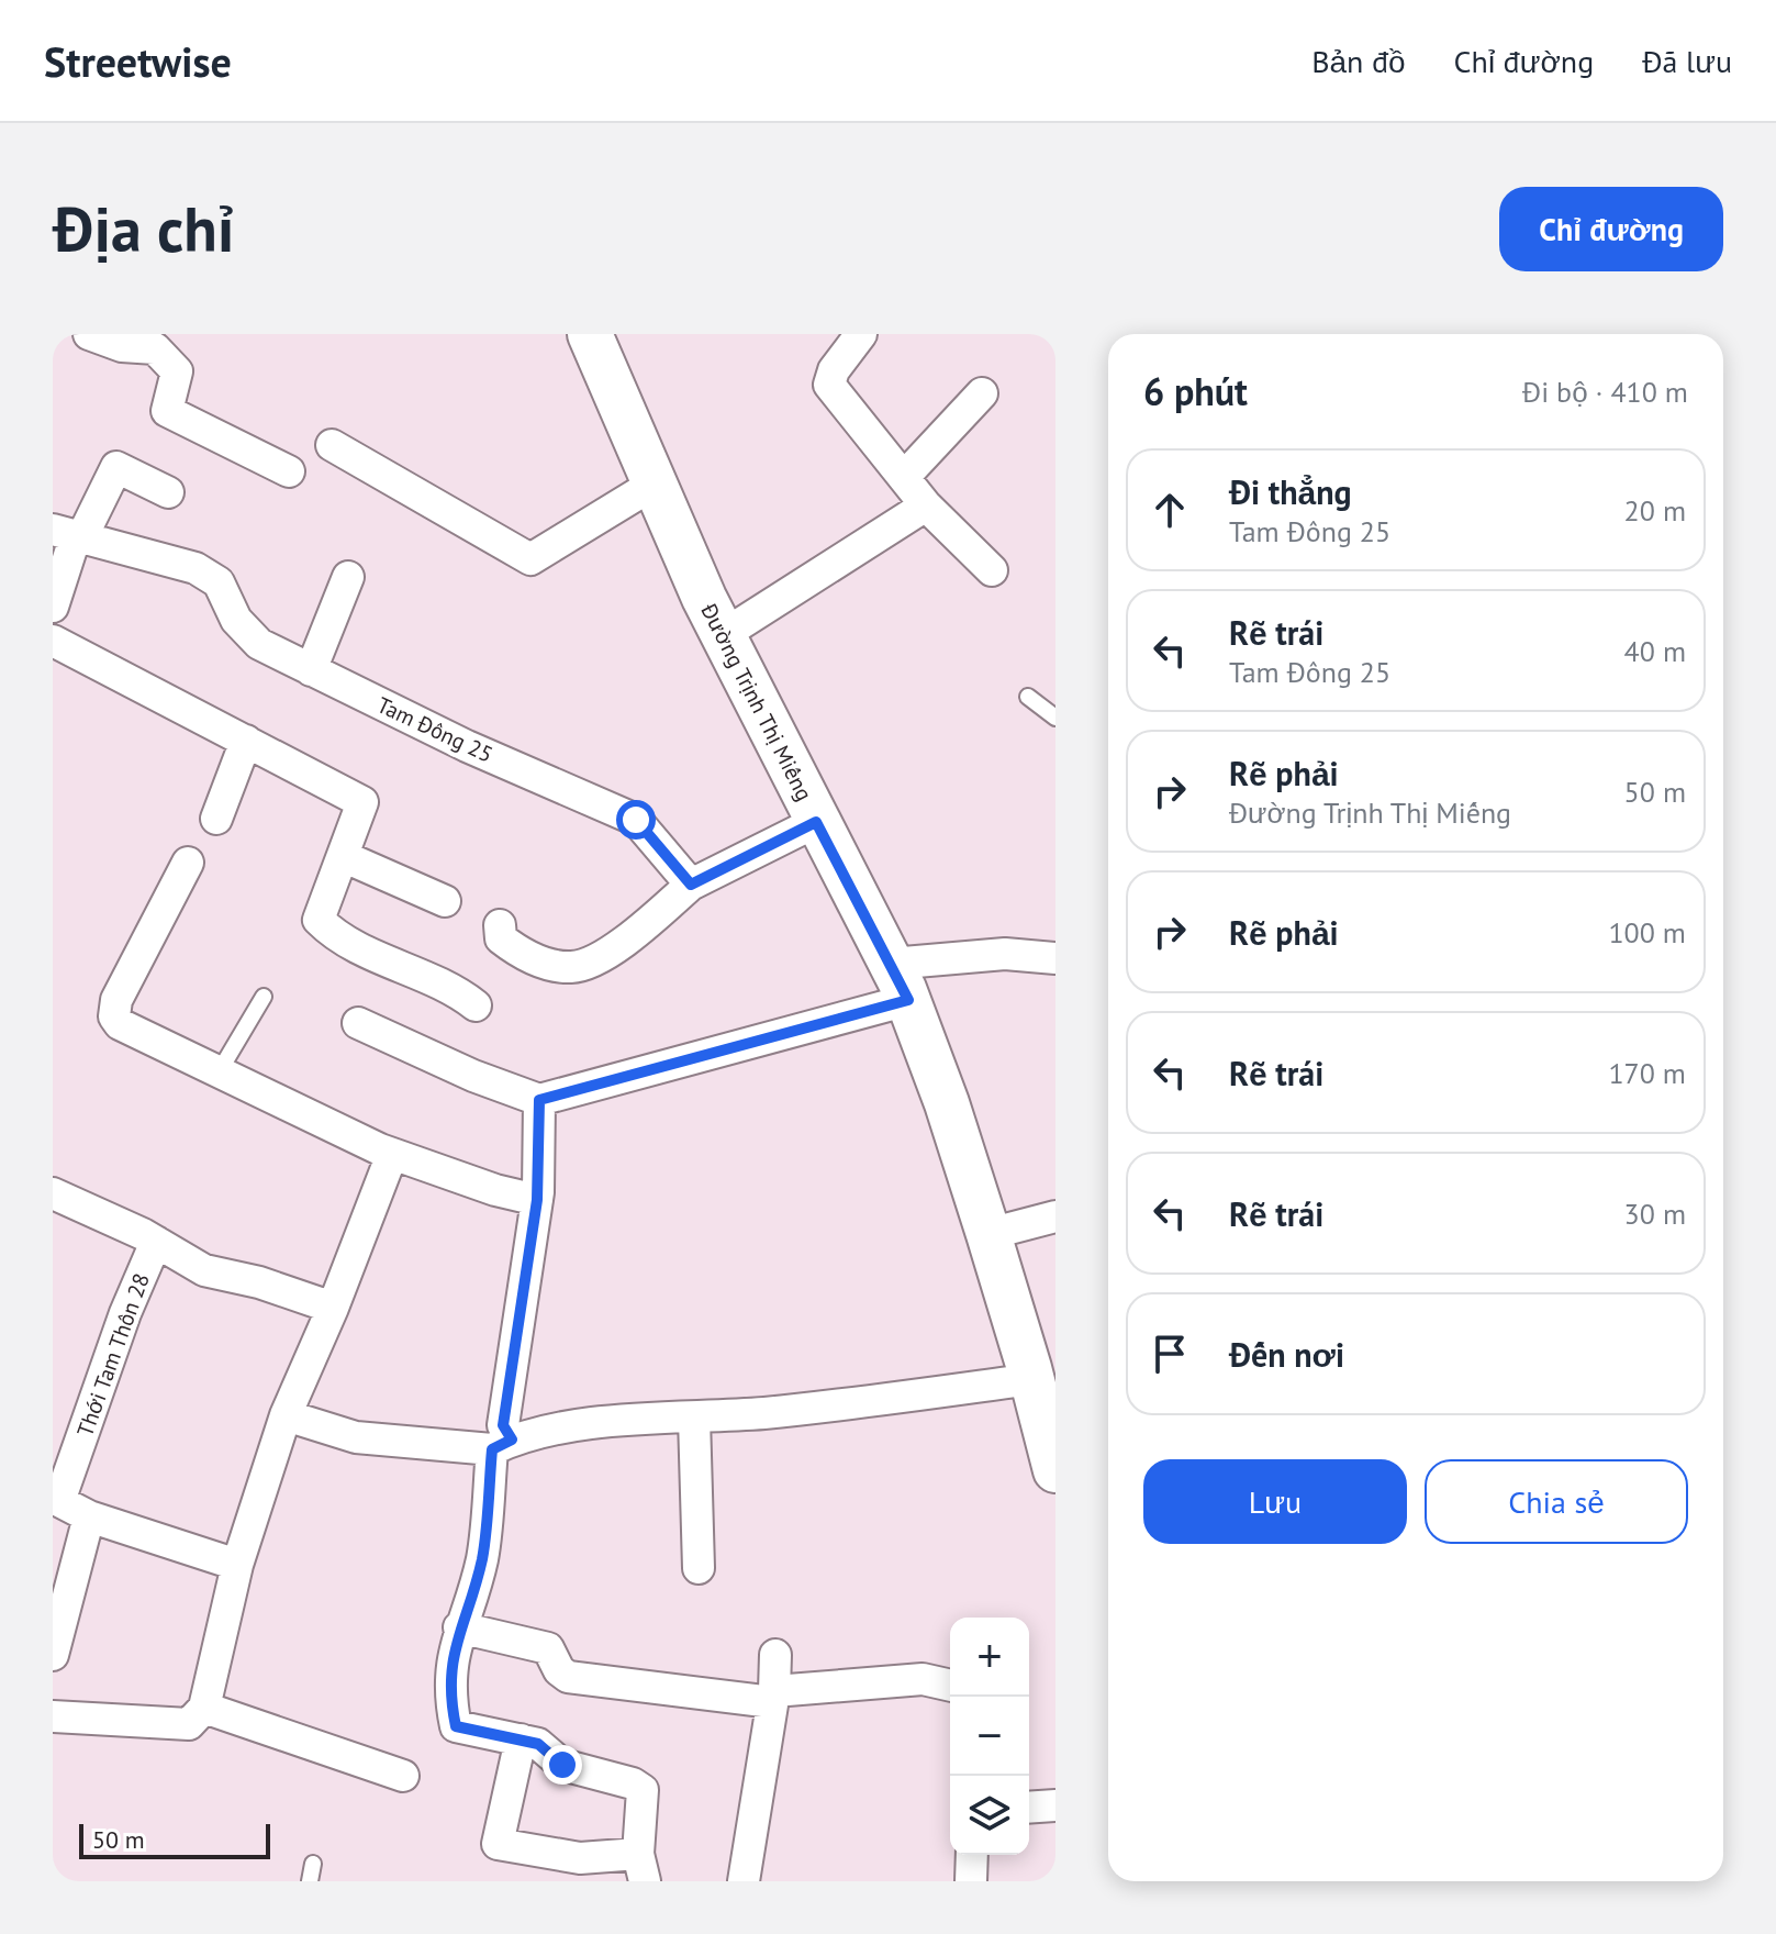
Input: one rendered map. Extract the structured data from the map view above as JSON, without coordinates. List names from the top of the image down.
{
  "streets": {
    "main road": ["Đường Trịnh Thị Miếng"],
    "street": ["Tam Đông 25", "Thới Tam Thôn 28"]
  },
  "scale_bar": "50 m",
  "page": {
    "header": "Streetwise",
    "nav": ["Bản đồ", "Chỉ đường", "Đã lưu"],
    "buttons": [
      "Chỉ đường",
      ["Lưu", "Chia sẻ"]
    ],
    "title": "Địa chỉ",
    "heading": ["6 phút", "Đi bộ · 410 m"],
    "list": [
      ["Đi thẳng", "Tam Đông 25", "20 m"],
      ["Rẽ trái", "Tam Đông 25", "40 m"],
      ["Rẽ phải", "Đường Trịnh Thị Miếng", "50 m"],
      ["Rẽ phải", "100 m"],
      ["Rẽ trái", "170 m"],
      ["Rẽ trái", "30 m"],
      "Đến nơi"
    ],
    "map_buttons": ["+", "−"],
    "scale": "50 m"
  }
}
